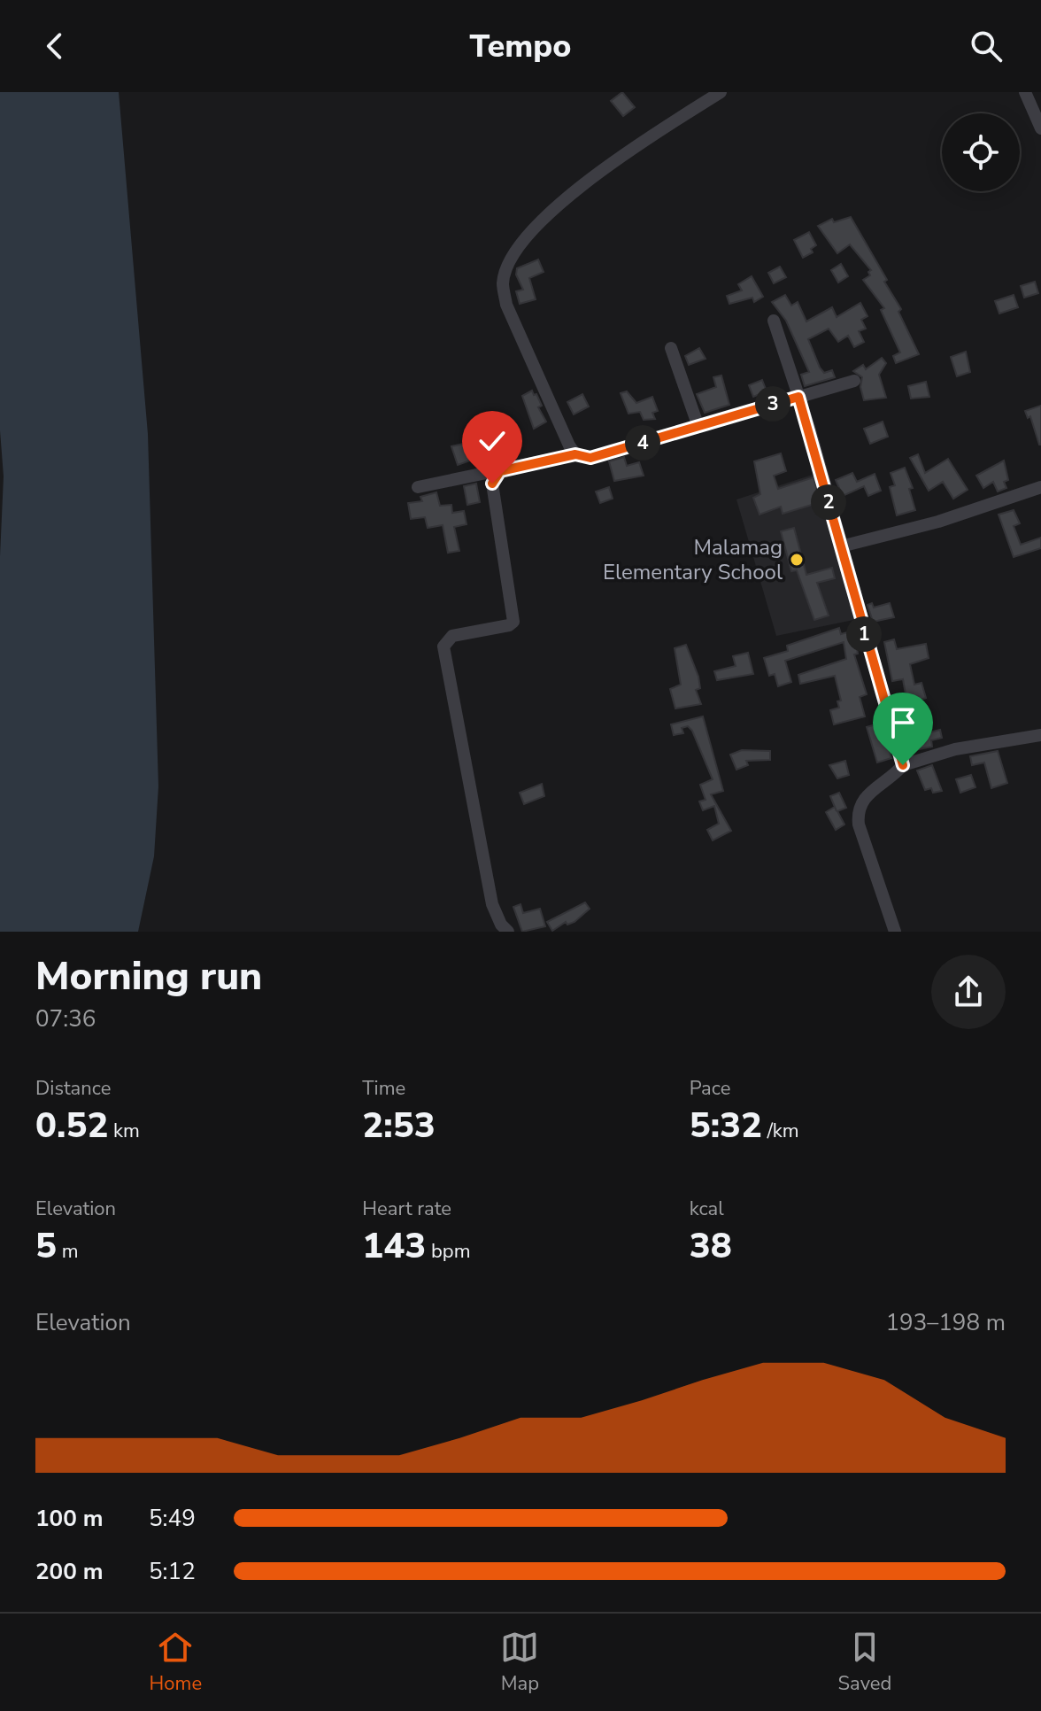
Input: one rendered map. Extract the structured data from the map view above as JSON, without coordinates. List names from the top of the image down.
{
  "places": ["Malamag Elementary School"],
  "page": {
    "header": "Tempo",
    "pins": [
      "3",
      "4",
      "2",
      "1"
    ],
    "heading": ["Morning run", "07:36"],
    "stats": [
      ["Distance", "0.52 km"],
      ["Time", "2:53"],
      ["Pace", "5:32 /km"],
      ["Elevation", "5 m"],
      ["Heart rate", "143 bpm"],
      ["kcal", "38"]
    ],
    "chart": ["Elevation", "193–198 m"],
    "list": [
      {
        "name": "100 m",
        "note": "5:49"
      },
      {
        "name": "200 m",
        "note": "5:12"
      }
    ],
    "tabs": ["Home", "Map", "Saved"]
  }
}
